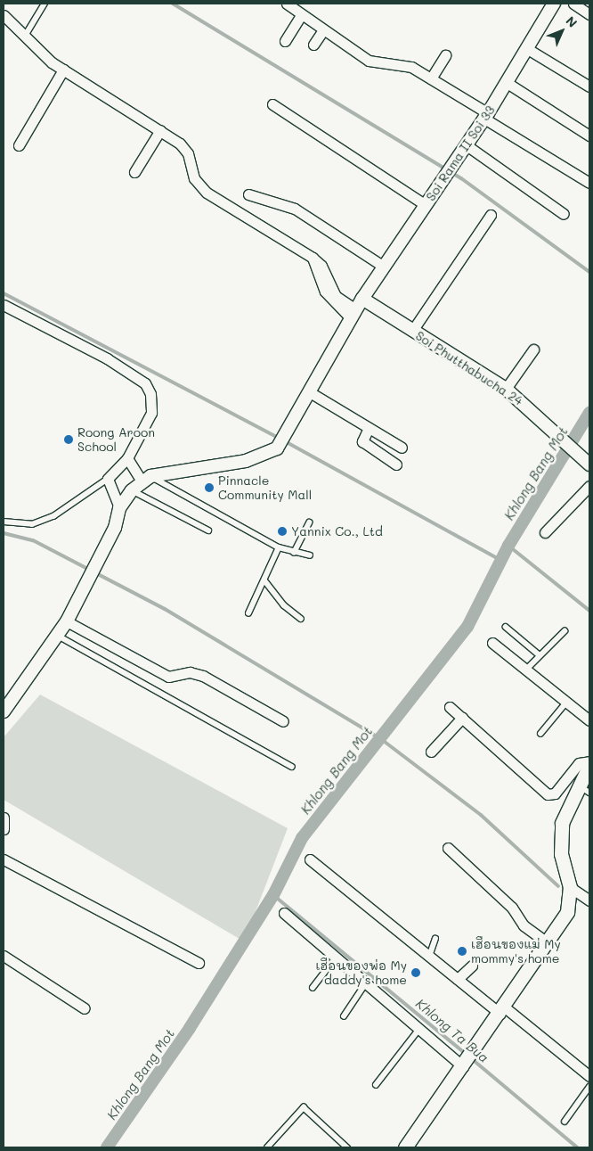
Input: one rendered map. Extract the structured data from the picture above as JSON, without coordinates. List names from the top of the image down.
{
  "streets": {
    "street": ["Soi Rama II Soi 33", "Soi Phutthabucha 24"]
  },
  "crossings": [
    ["Soi Rama II Soi 33", "Soi Phutthabucha 24"]
  ],
  "water": ["Khlong Bang Mot", "Khlong Ta Bua"],
  "places": [
    "Roong Aroon School",
    "Pinnacle Community Mall",
    "Yannix Co., Ltd",
    "เฮือนของแม่ My mommy's home",
    "เฮือนของพ่อ My daddy's home"
  ],
  "north": "top right"
}
